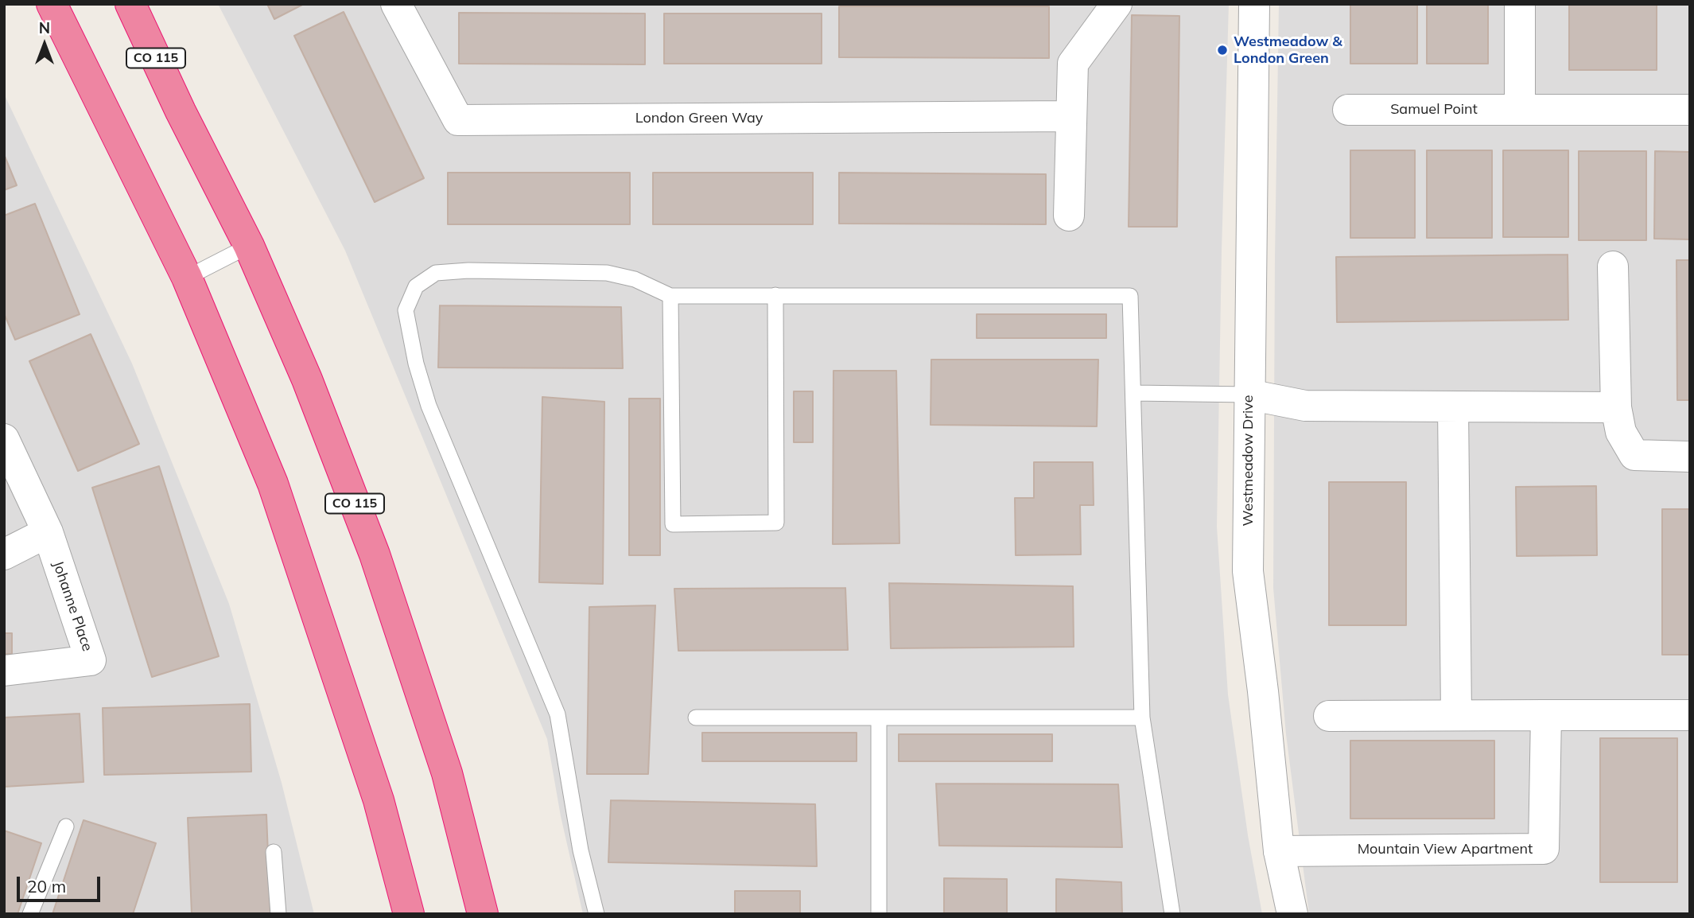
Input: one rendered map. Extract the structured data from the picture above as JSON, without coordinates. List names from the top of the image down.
{
  "streets": {
    "highway": ["CO 115"],
    "street": [
      "Samuel Point",
      "London Green Way",
      "Westmeadow Drive",
      "Johanne Place",
      "Mountain View Apartment"
    ]
  },
  "crossings": [
    ["Westmeadow Drive", "Mountain View Apartment"]
  ],
  "places": ["Westmeadow & London Green"],
  "scale_bar": "20 m",
  "north": "top"
}
